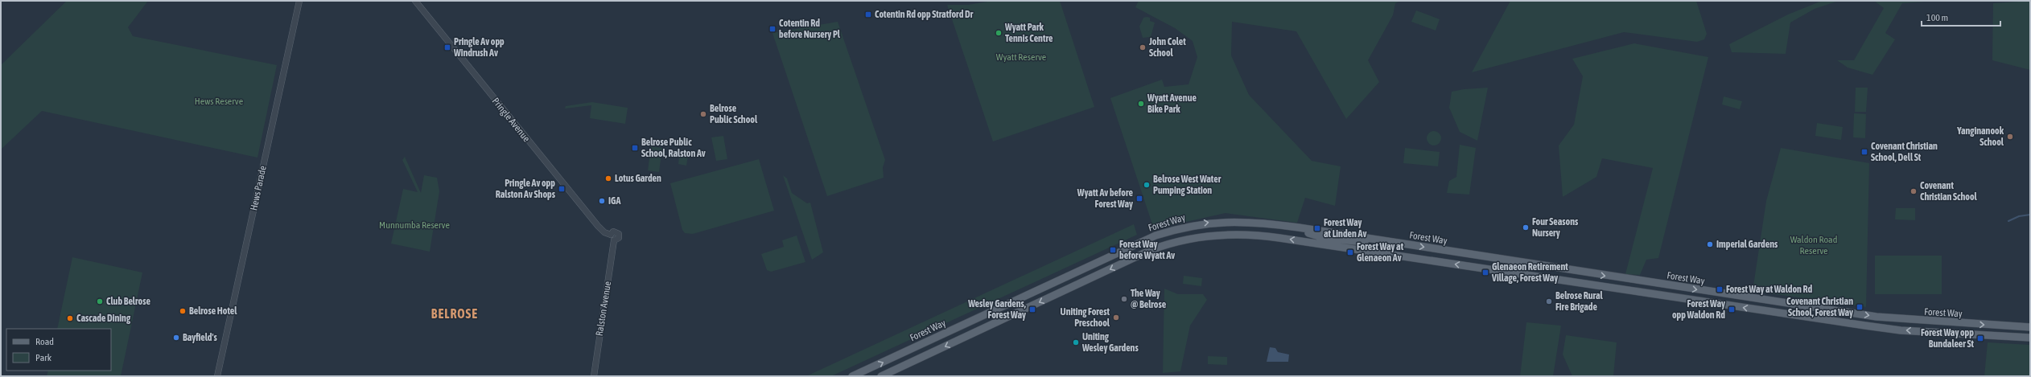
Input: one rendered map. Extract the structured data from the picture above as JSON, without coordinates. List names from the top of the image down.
{
  "streets": {
    "main road": ["Forest Way"],
    "street": ["Pringle Avenue", "Hews Parade", "Ralston Avenue"]
  },
  "crossings": [
    ["Pringle Avenue", "Ralston Avenue"]
  ],
  "districts": ["BELROSE"],
  "parks": [
    "Wyatt Reserve",
    "Hews Reserve",
    "Munnumba Reserve",
    "Waldon Road Reserve"
  ],
  "places": {
    "transit": [
      "Cotentin Rd opp Stratford Dr",
      "Cotentin Rd before Nursery Pl",
      "Pringle Av opp Windrush Av",
      "Belrose Public School, Ralston Av",
      "Covenant Christian School, Dell St",
      "Pringle Av opp Ralston Av Shops",
      "Wyatt Av before Forest Way",
      "Forest Way at Linden Av",
      "Forest Way before Wyatt Av",
      "Forest Way at Glenaeon Av",
      "Glenaeon Retirement Village, Forest Way",
      "Forest Way at Waldon Rd",
      "Covenant Christian School, Forest Way",
      "Wesley Gardens, Forest Way",
      "Forest Way opp Waldon Rd",
      "Forest Way opp Bundaleer St"
    ],
    "other": [
      "Wyatt Park Tennis Centre",
      "John Colet School",
      "Wyatt Avenue Bike Park",
      "Belrose Public School",
      "Yanginanook School",
      "Lotus Garden",
      "Belrose West Water Pumping Station",
      "Covenant Christian School",
      "IGA",
      "Four Seasons Nursery",
      "Imperial Gardens",
      "The Way @ Belrose",
      "Club Belrose",
      "Belrose Rural Fire Brigade",
      "Belrose Hotel",
      "Uniting Forest Preschool",
      "Cascade Dining",
      "Bayfield's",
      "Uniting Wesley Gardens"
    ]
  },
  "legend": ["Road", "Park"],
  "scale_bar": "100 m"
}
